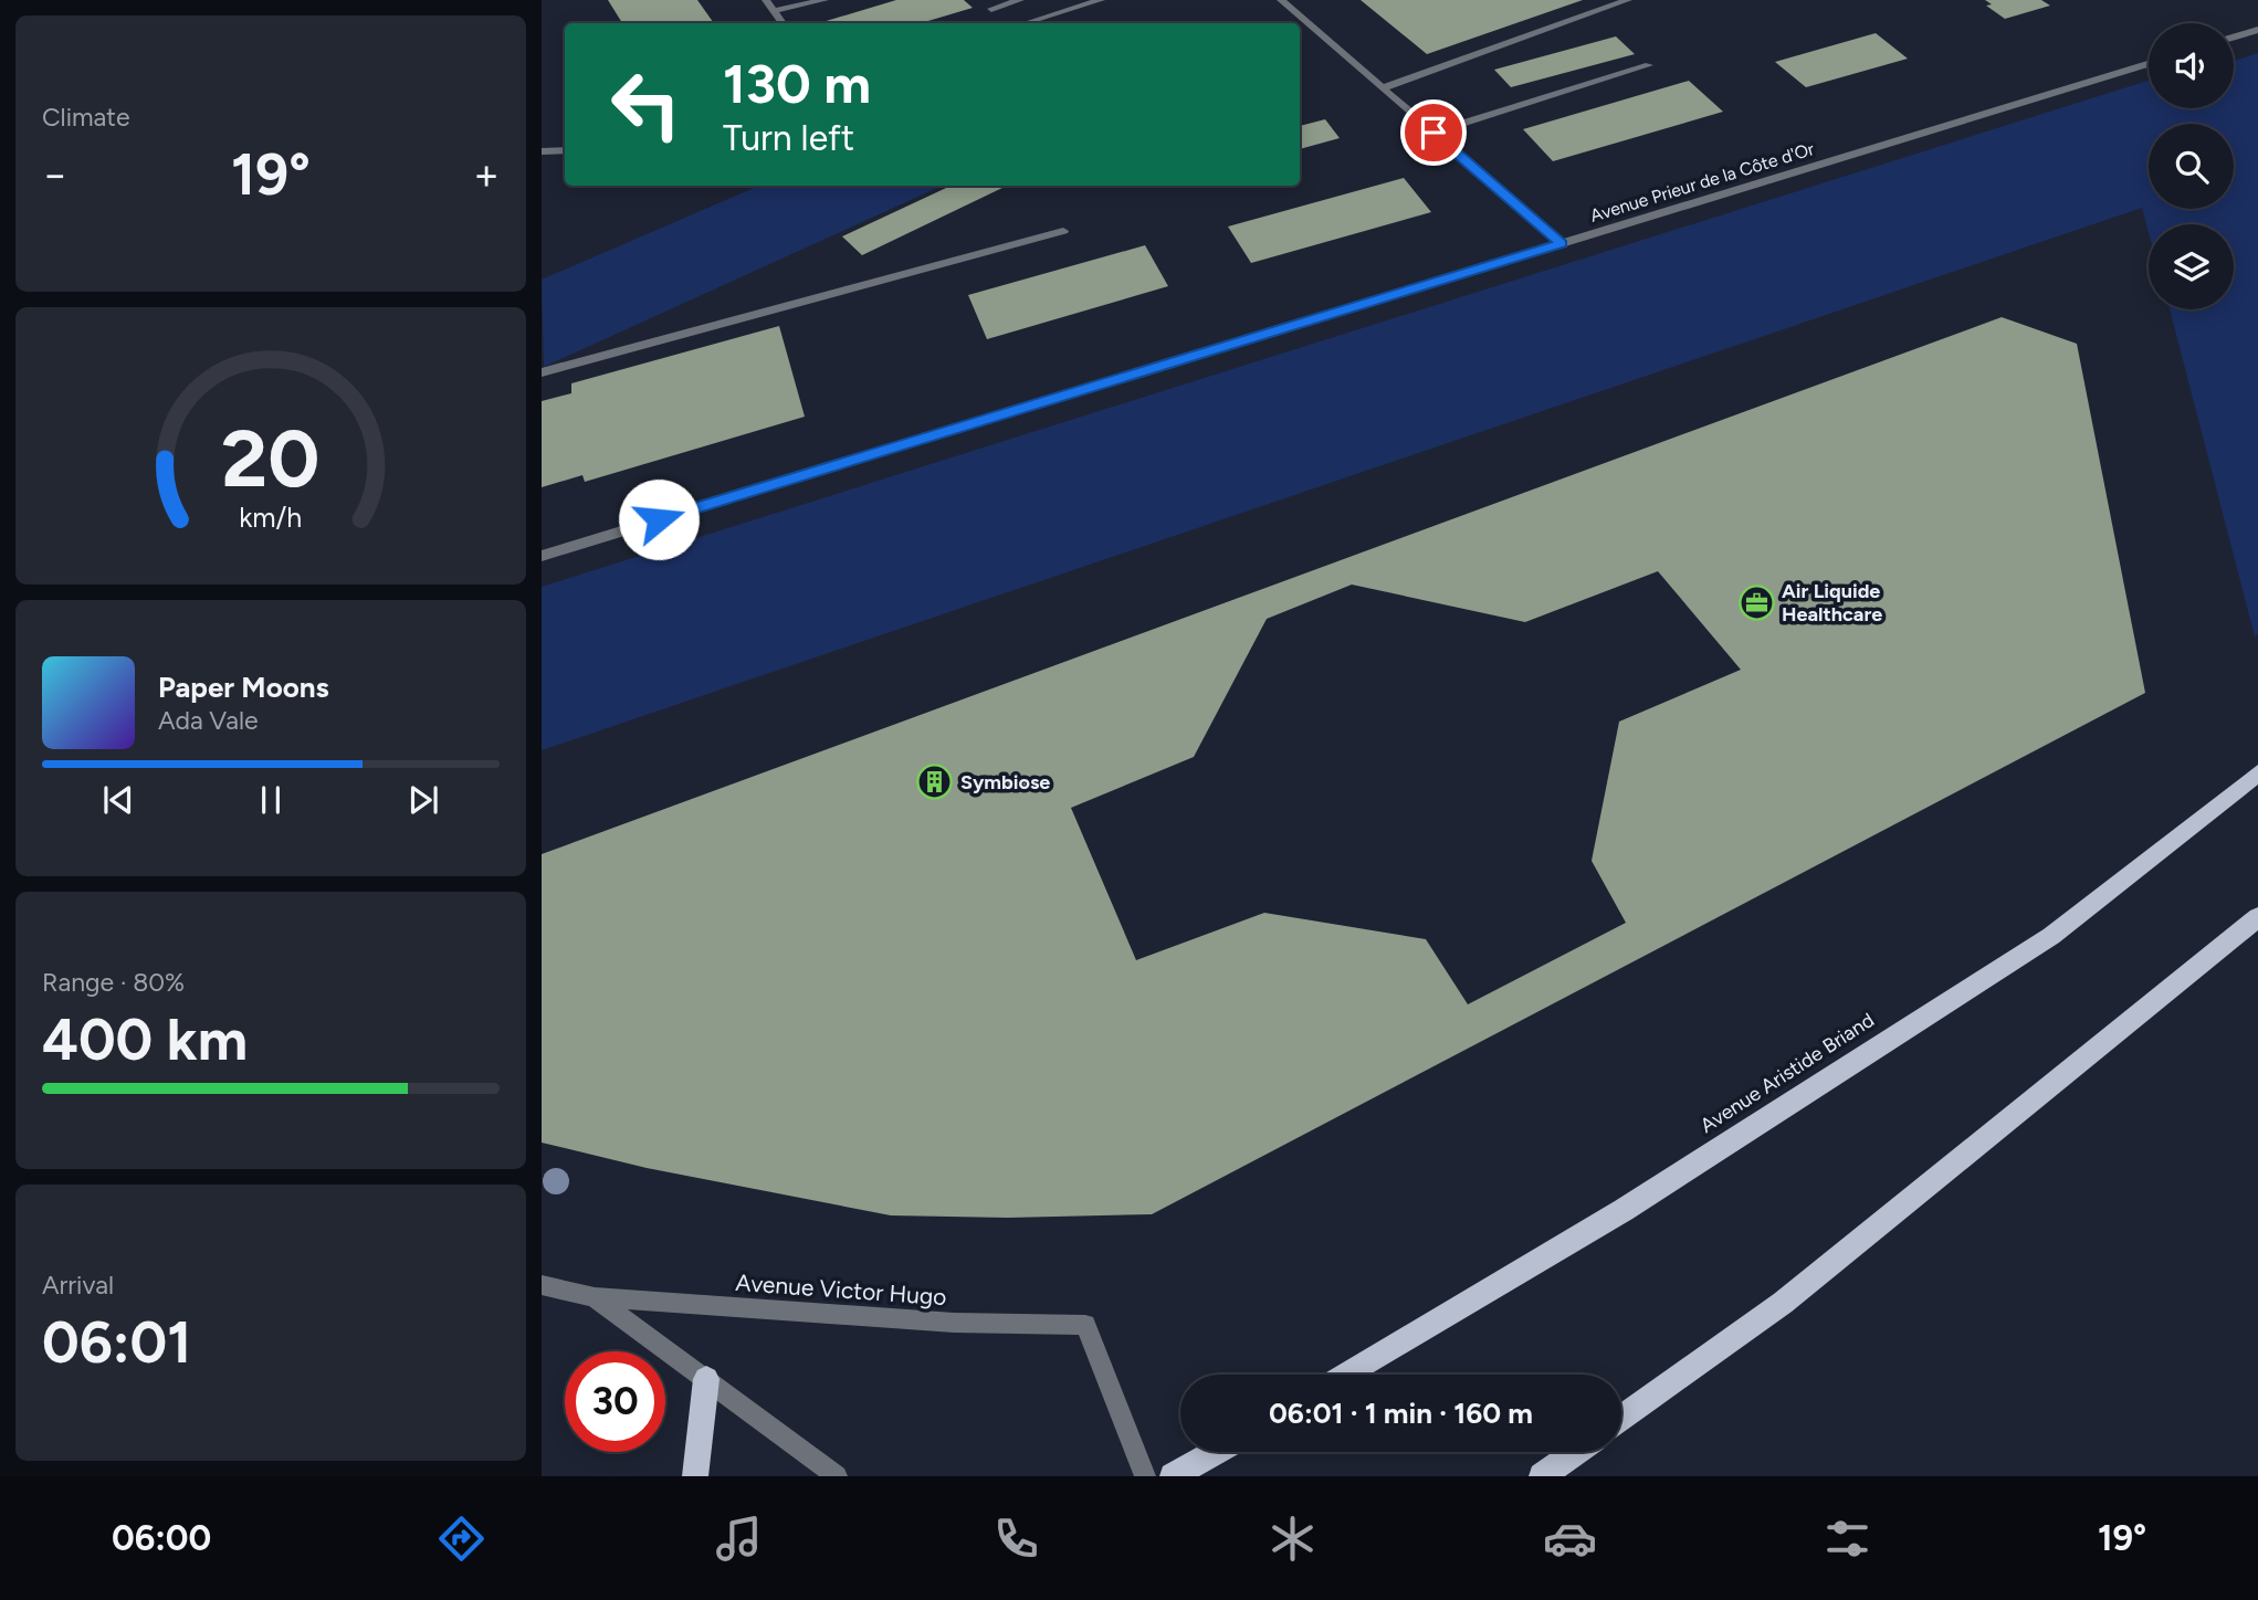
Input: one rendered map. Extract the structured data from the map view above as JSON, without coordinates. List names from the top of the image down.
{
  "streets": {
    "main road": ["Avenue Aristide Briand"],
    "street": ["Avenue Prieur de la Côte d'Or", "Avenue Victor Hugo"]
  },
  "places": {
    "office": ["Air Liquide Healthcare"],
    "building": ["Symbiose"]
  },
  "page": {
    "tile": [
      "Climate",
      ["Range · 80%", "400 km"],
      ["Arrival", "06:01"]
    ],
    "turn": ["130 m", "Turn left"],
    "heat": ["−", "19°", "+"],
    "song": ["Paper Moons", "Ada Vale"],
    "limit": "30",
    "trip": "06:01 · 1 min · 160 m",
    "tabs": ["06:00", "19°"],
    "gauge": ["20", "km/h"]
  }
}
